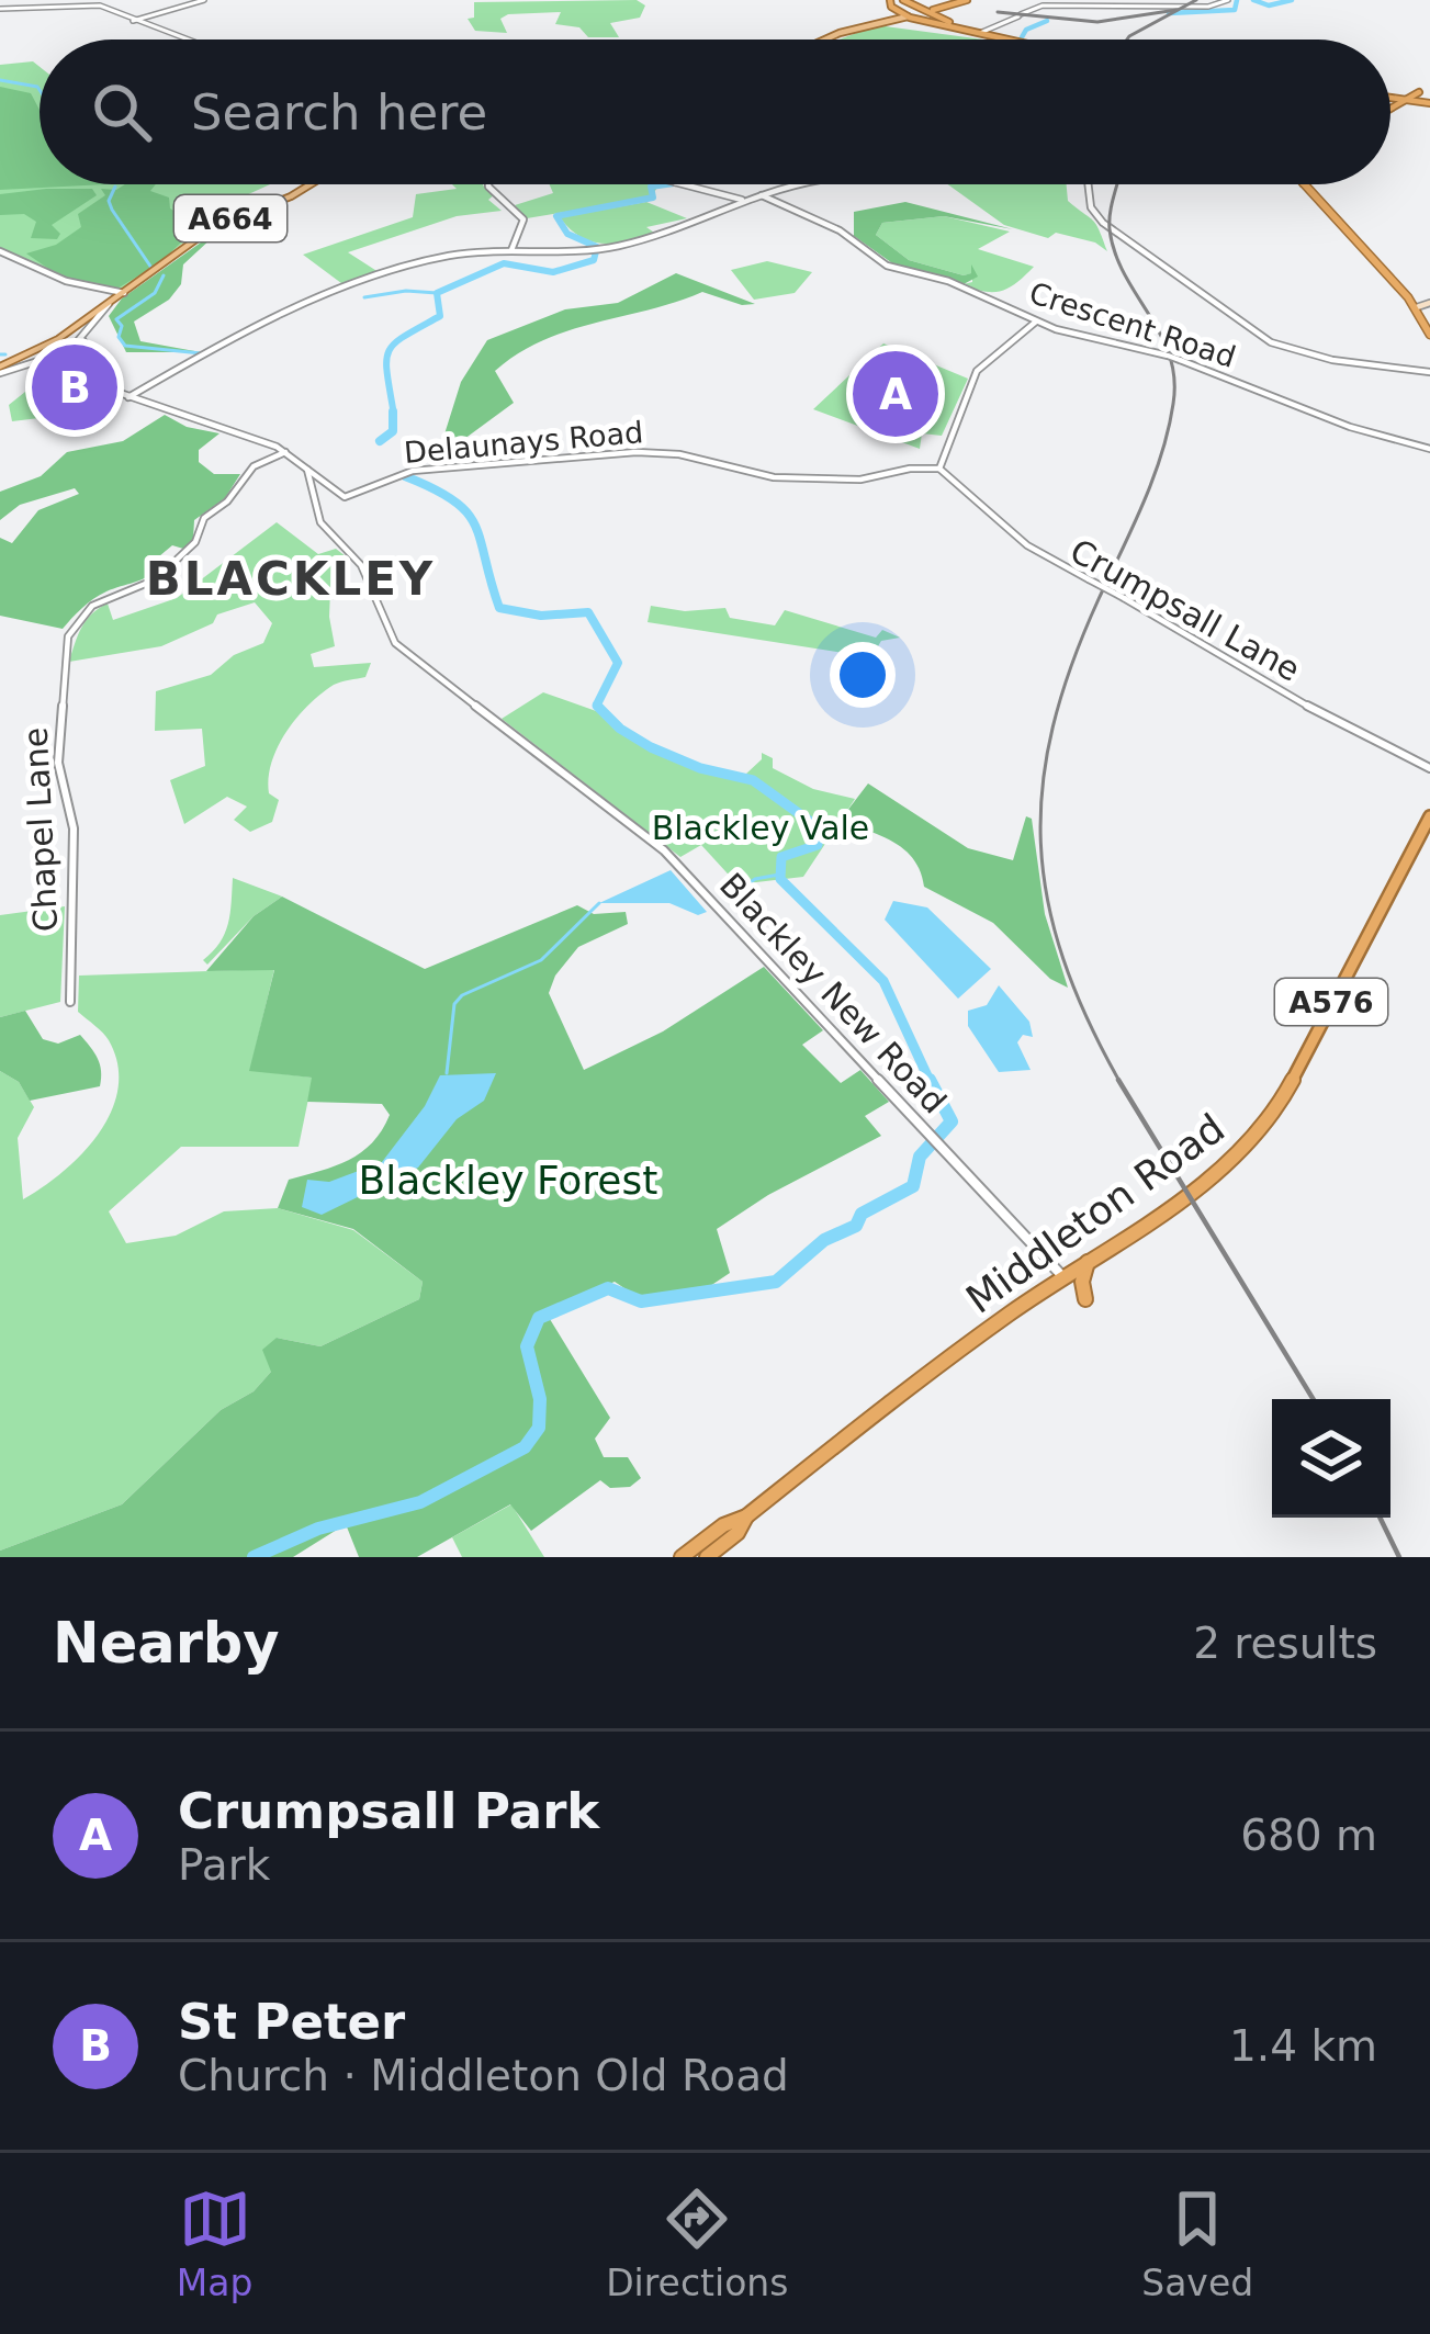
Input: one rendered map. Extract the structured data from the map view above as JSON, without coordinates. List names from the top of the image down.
{
  "streets": {
    "highway": ["A576", "Middleton Road"],
    "main road": ["A664"],
    "street": [
      "Crescent Road",
      "Delaunays Road",
      "Crumpsall Lane",
      "Chapel Lane",
      "Blackley New Road"
    ]
  },
  "crossings": [
    ["Delaunays Road", "Crumpsall Lane"],
    ["Delaunays Road", "Blackley New Road"],
    ["Blackley New Road", "Middleton Road"],
    ["A576", "Middleton Road"]
  ],
  "districts": ["BLACKLEY"],
  "parks": ["Blackley Vale", "Blackley Forest"],
  "page": {
    "search": "Search here",
    "pins": ["B", "A"],
    "heading": ["Nearby", "2 results"],
    "list": [
      {
        "mark": "A",
        "name": "Crumpsall Park",
        "note": "Park",
        "value": "680 m"
      },
      {
        "mark": "B",
        "name": "St Peter",
        "note": "Church · Middleton Old Road",
        "value": "1.4 km"
      }
    ],
    "nav": ["Map", "Directions", "Saved"]
  }
}
